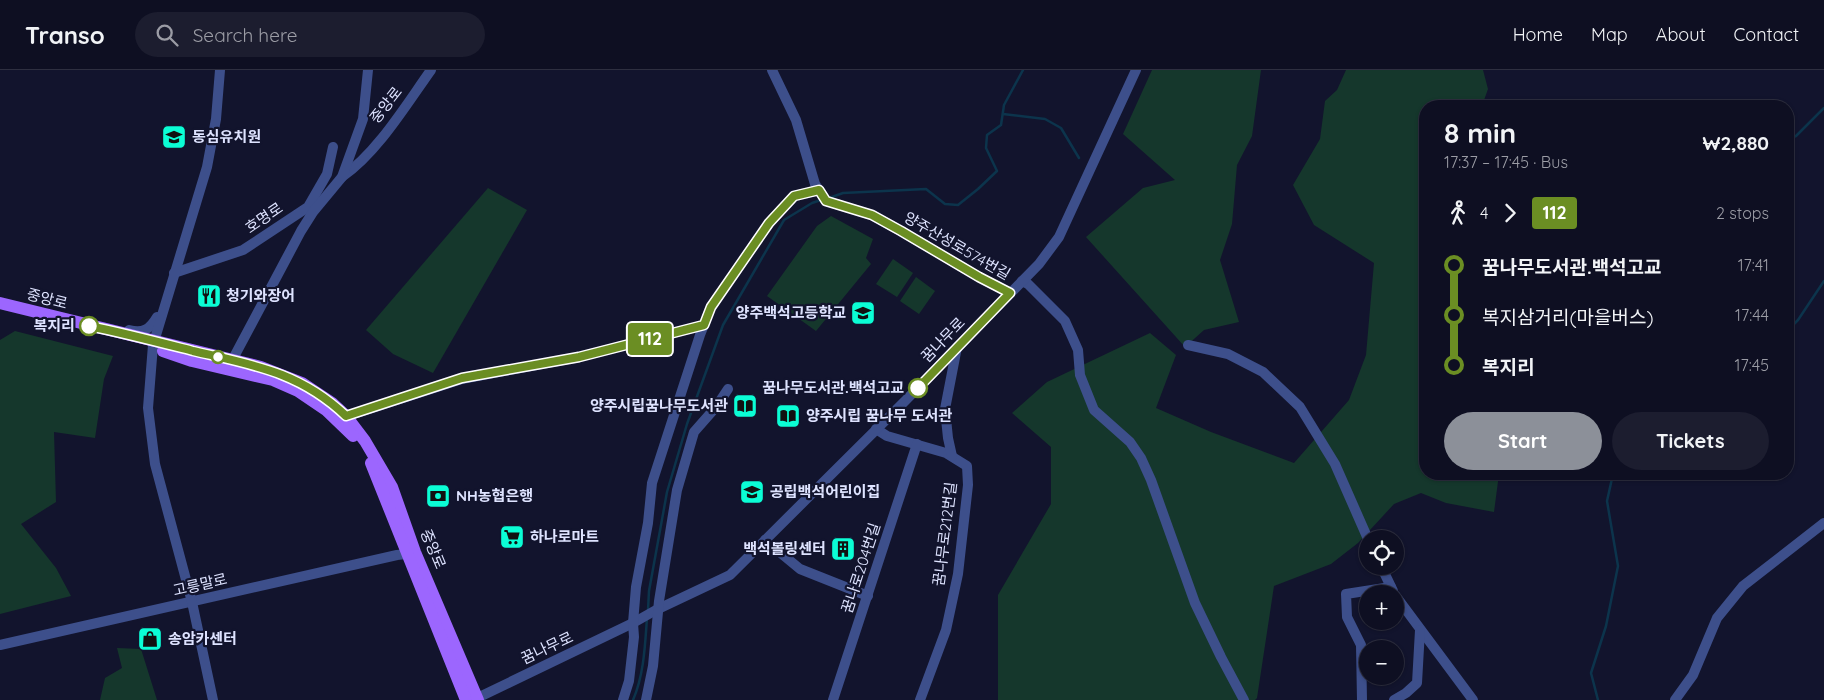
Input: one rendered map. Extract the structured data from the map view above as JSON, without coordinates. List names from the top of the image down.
{
  "streets": {
    "main road": ["중앙로"],
    "street": [
      "호명로",
      "양주산성로574번길",
      "꿈나무로",
      "꿈나무로212번길",
      "꿈나로204번길",
      "고릉말로"
    ]
  },
  "crossings": [
    ["중앙로", "꿈나무로"],
    ["중앙로", "고릉말로"],
    ["양주산성로574번길", "꿈나무로"],
    ["꿈나무로", "꿈나무로212번길"]
  ],
  "places": {
    "school or university": ["동심유치원", "양주백석고등학교", "공립백석어린이집"],
    "restaurant": ["청기와장어"],
    "other": ["복지리", "꿈나무도서관.백석고교"],
    "library": ["양주시립꿈나무도서관", "양주시립 꿈나무 도서관"],
    "bank": ["NH농협은행"],
    "supermarket": ["하나로마트"],
    "building": ["백석볼링센터"],
    "shop": ["송암카센터"]
  },
  "lines": ["bus line 112"],
  "page": {
    "header": "Transo",
    "search": "Search here",
    "nav": [
      "Home",
      "Map",
      "About",
      "Contact"
    ],
    "on_map": "112",
    "heading": ["8 min", "17:37 – 17:45 · Bus", "₩2,880"],
    "legs": ["4", "112", "2 stops"],
    "list": [
      {
        "name": "꿈나무도서관.백석고교",
        "value": "17:41"
      },
      {
        "name": "복지삼거리(마을버스)",
        "value": "17:44"
      },
      {
        "name": "복지리",
        "value": "17:45"
      }
    ],
    "buttons": ["Start", "Tickets"],
    "map_buttons": ["+", "−"]
  }
}
